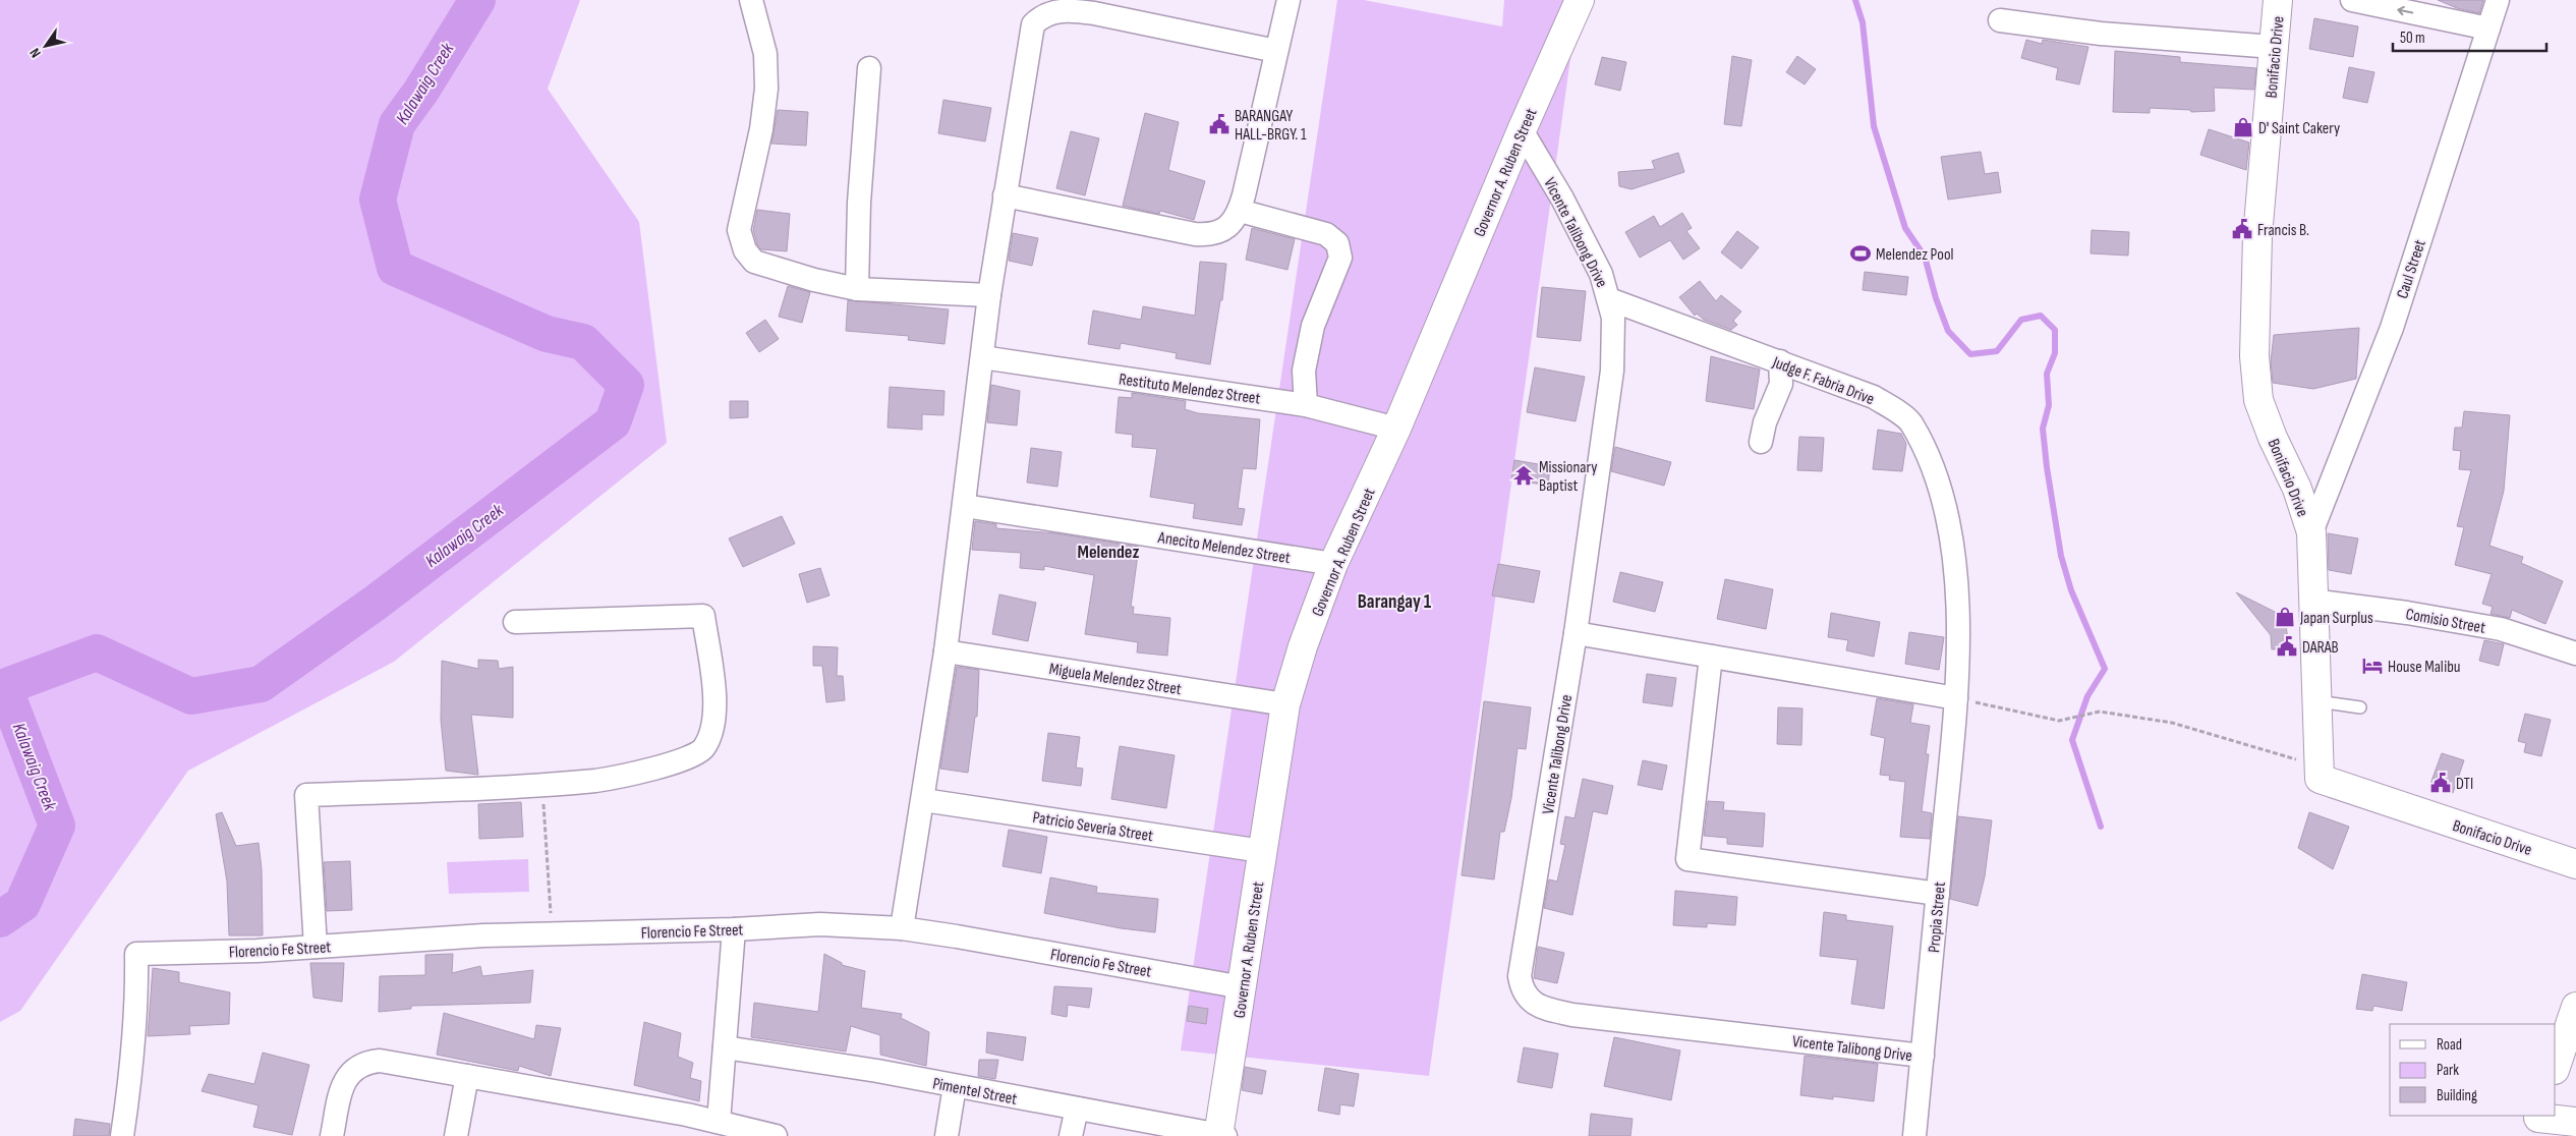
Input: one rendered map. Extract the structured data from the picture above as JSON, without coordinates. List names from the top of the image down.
{
  "streets": {
    "main road": ["Bonifacio Drive", "Governor A. Ruben Street"],
    "street": [
      "Vicente Talibong Drive",
      "Caul Street",
      "Judge F. Fabria Drive",
      "Restituto Melendez Street",
      "Anecito Melendez Street",
      "Comisio Street",
      "Miguela Melendez Street",
      "Patricio Severia Street",
      "Propia Street",
      "Florencio Fe Street",
      "Pimentel Street"
    ]
  },
  "crossings": [
    ["Bonifacio Drive", "Caul Street"],
    ["Bonifacio Drive", "Comisio Street"],
    ["Governor A. Ruben Street", "Vicente Talibong Drive"],
    ["Governor A. Ruben Street", "Restituto Melendez Street"],
    ["Governor A. Ruben Street", "Anecito Melendez Street"],
    ["Governor A. Ruben Street", "Miguela Melendez Street"],
    ["Governor A. Ruben Street", "Patricio Severia Street"],
    ["Governor A. Ruben Street", "Florencio Fe Street"],
    ["Governor A. Ruben Street", "Pimentel Street"],
    ["Vicente Talibong Drive", "Judge F. Fabria Drive"],
    ["Vicente Talibong Drive", "Propia Street"],
    ["Judge F. Fabria Drive", "Propia Street"]
  ],
  "districts": ["Melendez", "Barangay 1"],
  "water": ["Kalawaig Creek"],
  "places": {
    "public building": [
      "BARANGAY HALL-BRGY. 1",
      "Francis B.",
      "DARAB",
      "DTI"
    ],
    "shop": ["D' Saint Cakery", "Japan Surplus"],
    "sports": ["Melendez Pool"],
    "temple": ["Missionary Baptist"],
    "hotel": ["House Malibu"]
  },
  "legend": ["Road", "Park", "Building"],
  "scale_bar": "50 m",
  "north": "bottom left"
}
